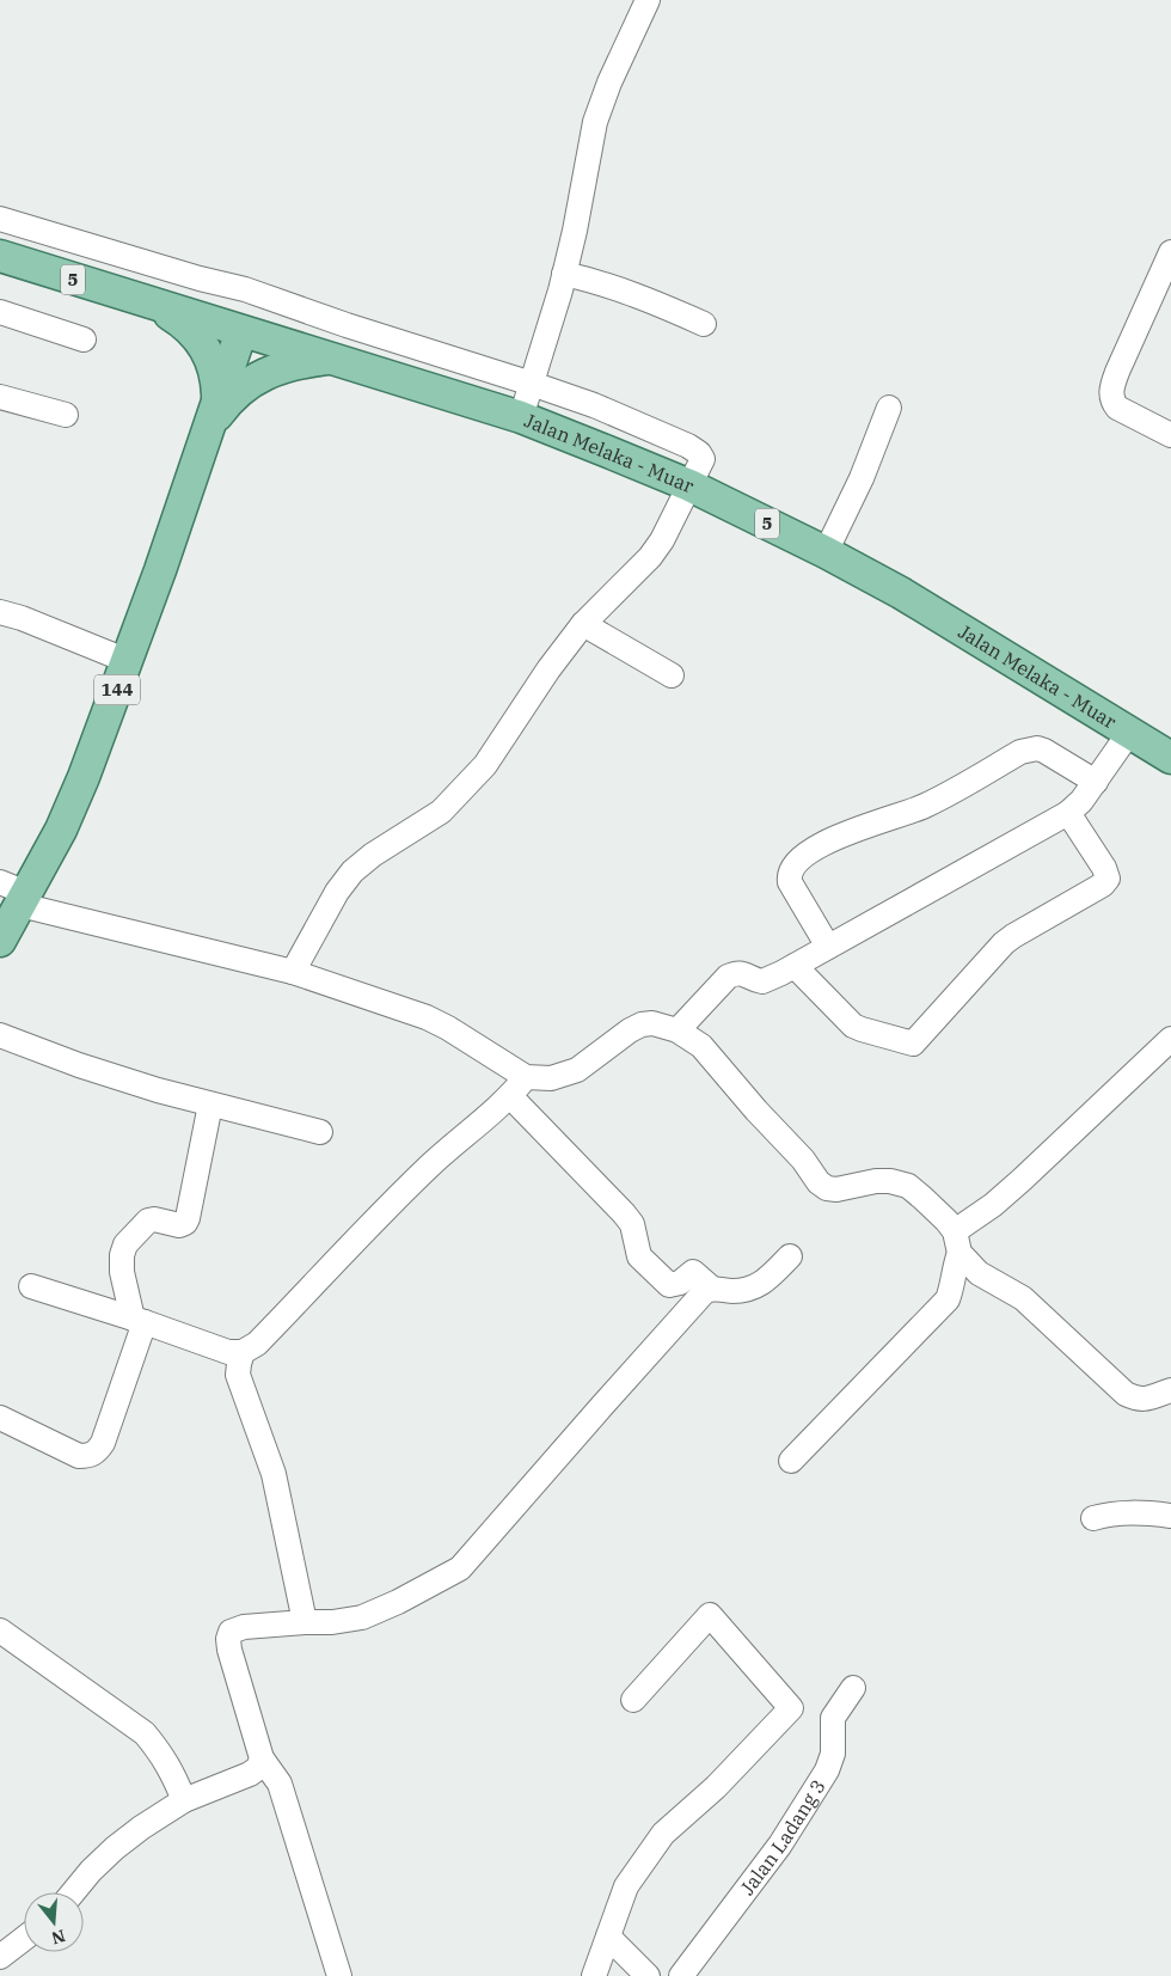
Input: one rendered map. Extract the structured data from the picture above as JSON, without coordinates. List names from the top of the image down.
{
  "streets": {
    "main road": ["5", "Jalan Melaka - Muar", "144"],
    "street": ["Jalan Ladang 3"]
  },
  "crossings": [
    ["Jalan Melaka - Muar", "144"]
  ],
  "north": "bottom"
}
